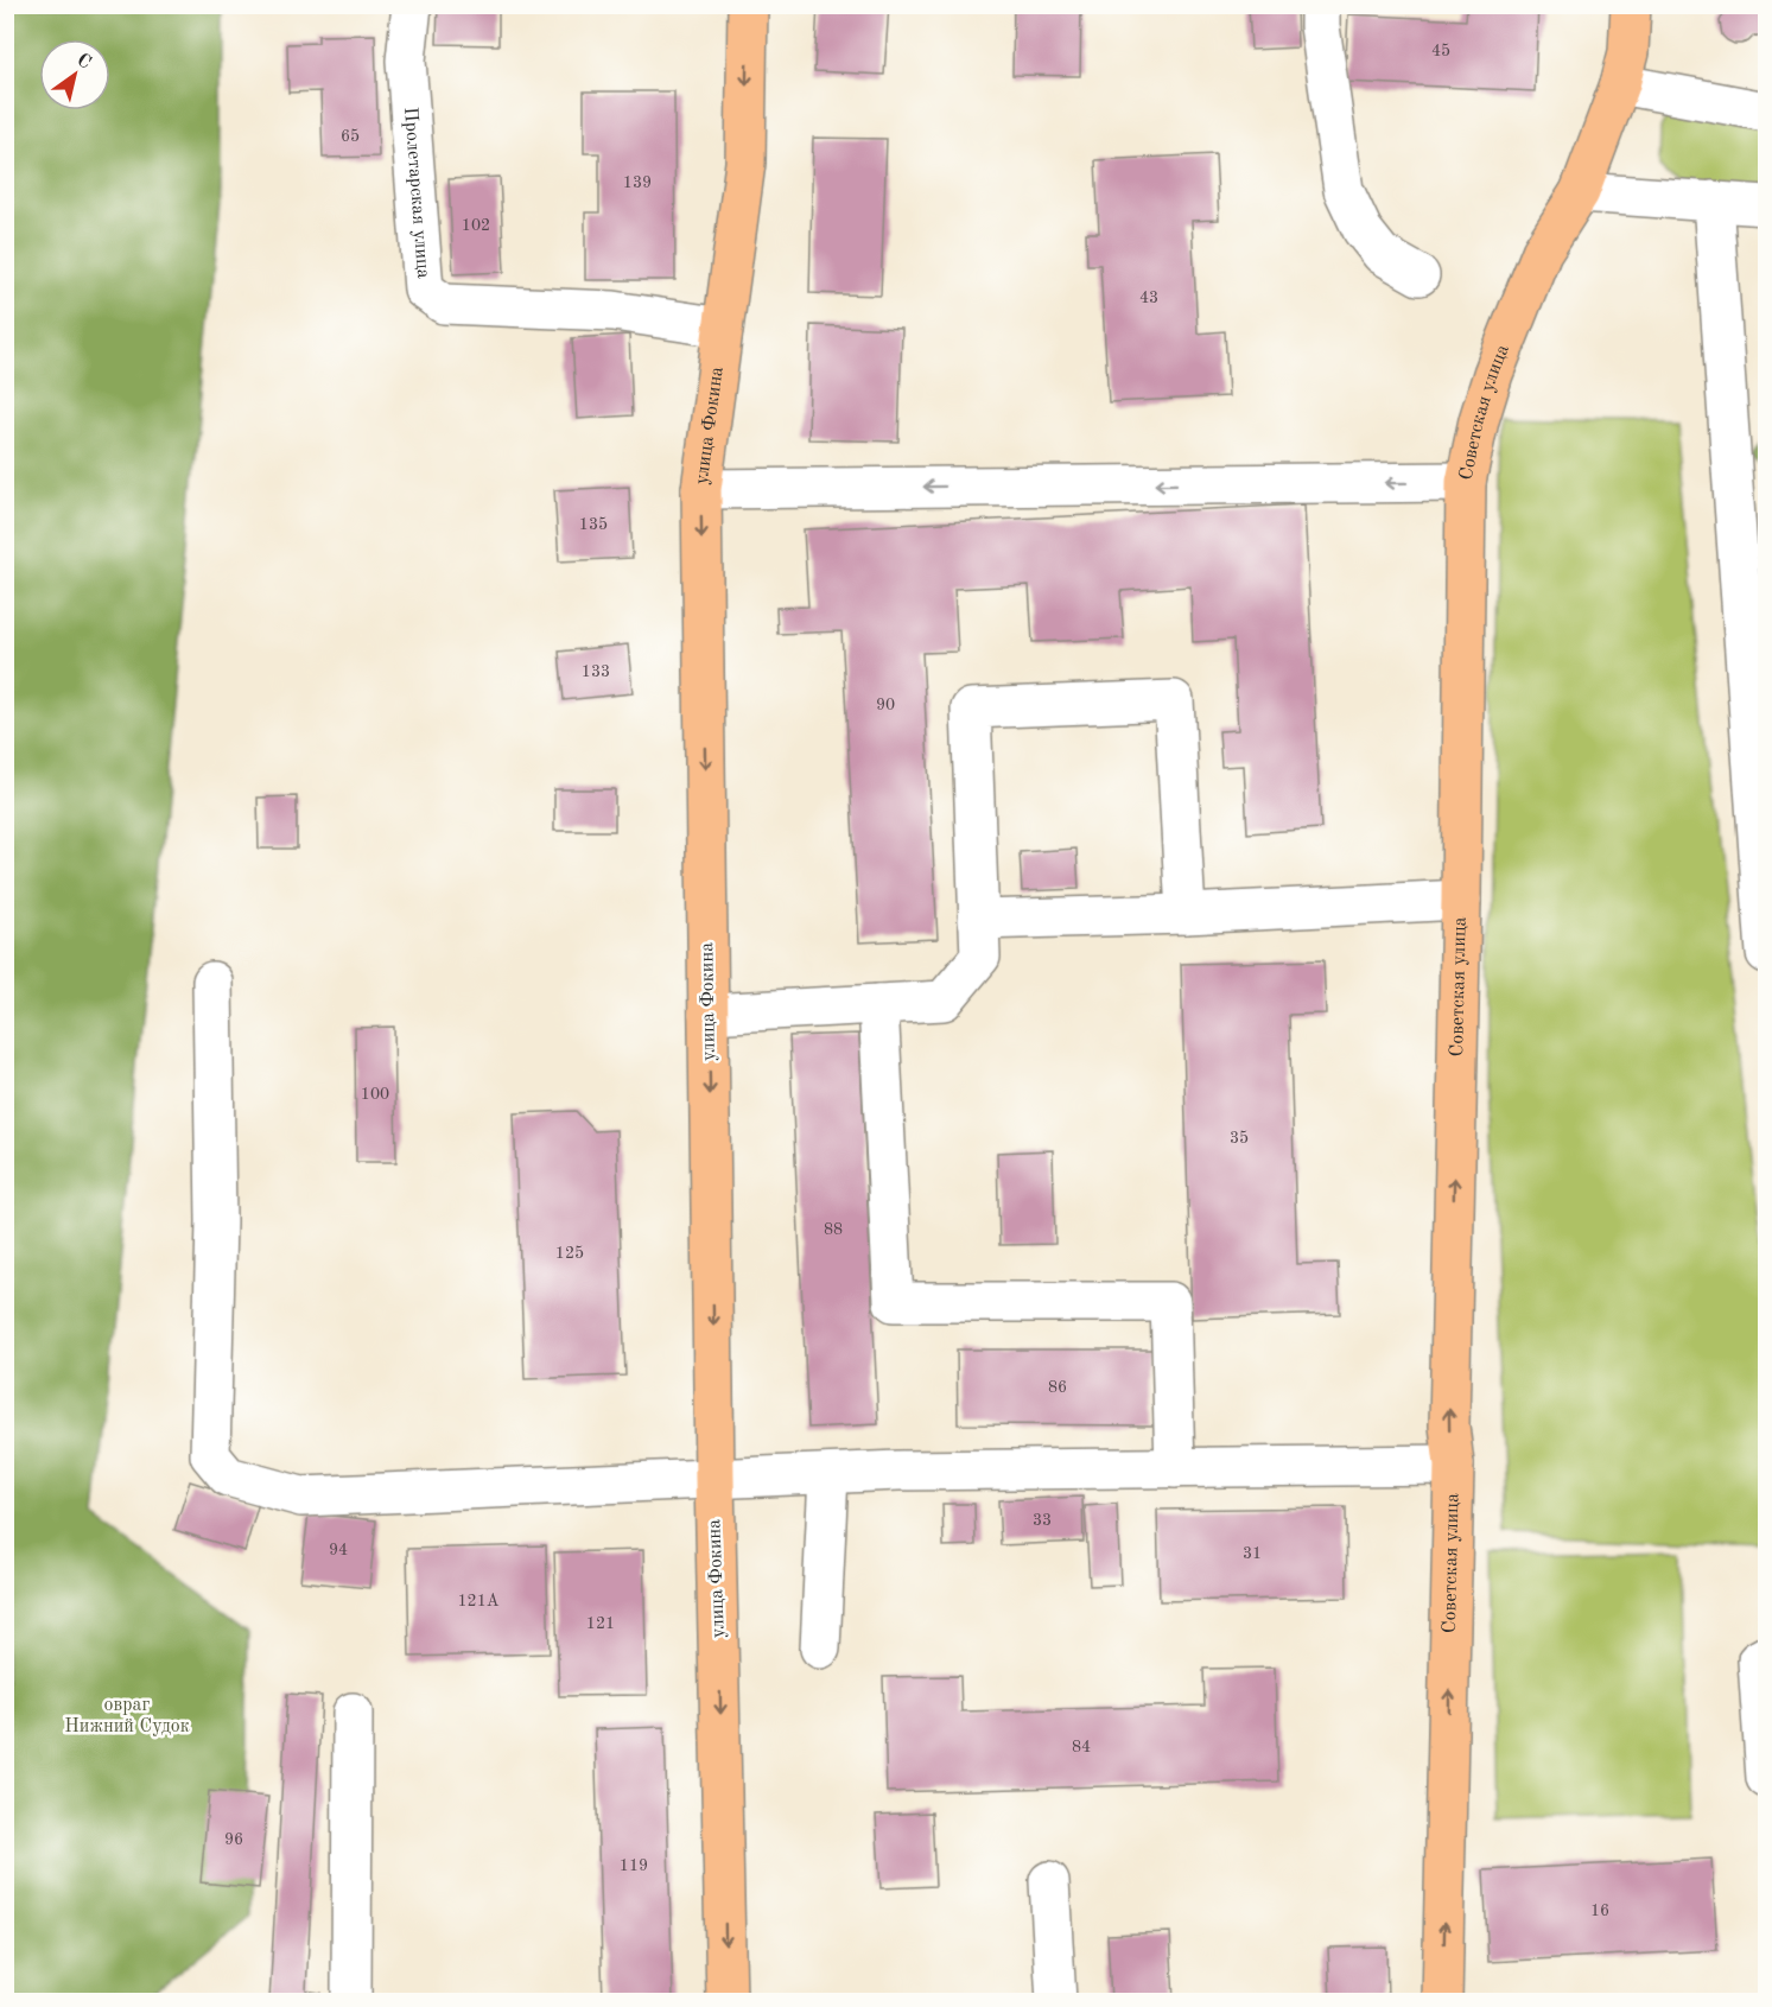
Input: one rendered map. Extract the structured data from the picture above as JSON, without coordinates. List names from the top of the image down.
{
  "streets": {
    "main road": ["Советская улица", "улица Фокина"],
    "street": ["Пролетарская улица"]
  },
  "crossings": [
    ["Пролетарская улица", "улица Фокина"]
  ],
  "one_way": ["Советская улица", "улица Фокина"],
  "parks": ["овраг Нижний Судок"],
  "house_numbers": [
    "45",
    "65",
    "139",
    "102",
    "43",
    "135",
    "133",
    "90",
    "100",
    "35",
    "88",
    "125",
    "86",
    "33",
    "94",
    "31",
    "121А",
    "121",
    "84",
    "96",
    "119",
    "16"
  ],
  "north": "top right"
}
